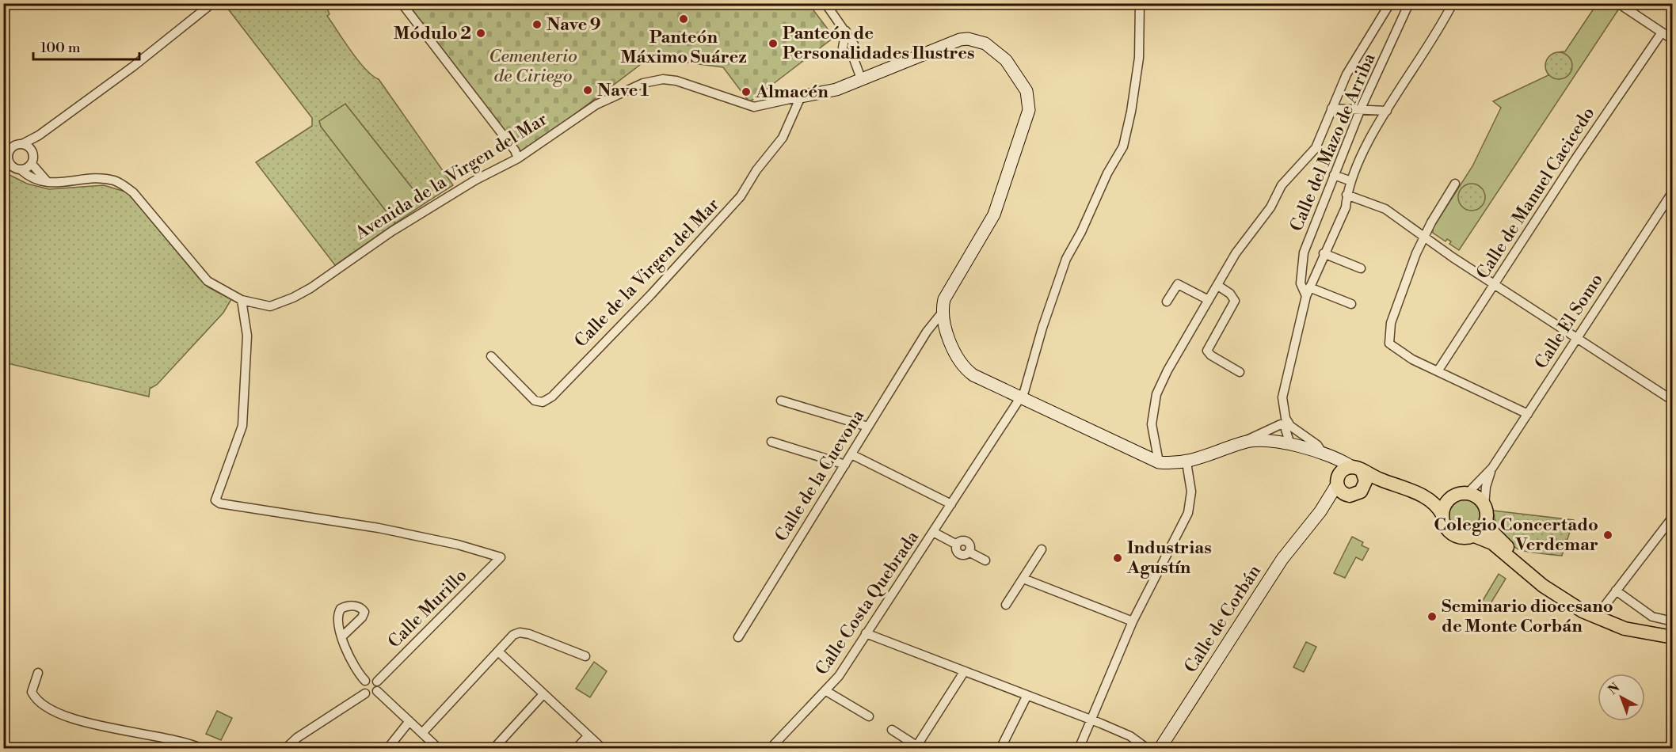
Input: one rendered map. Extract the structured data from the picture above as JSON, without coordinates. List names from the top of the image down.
{
  "streets": {
    "main road": ["Avenida de la Virgen del Mar", "Calle de Corbán"],
    "street": [
      "Calle del Mazo de Arriba",
      "Calle de Manuel Cacicedo",
      "Calle de la Virgen del Mar",
      "Calle El Somo",
      "Calle de la Cuevona",
      "Calle Costa Quebrada",
      "Calle Murillo"
    ]
  },
  "crossings": [
    ["Avenida de la Virgen del Mar", "Calle de la Virgen del Mar"],
    ["Avenida de la Virgen del Mar", "Calle de la Cuevona"],
    ["Avenida de la Virgen del Mar", "Calle Murillo"]
  ],
  "parks": ["Cementerio de Ciriego"],
  "places": [
    "Panteón Máximo Suárez",
    "Nave 9",
    "Módulo 2",
    "Panteón de Personalidades Ilustres",
    "Nave 1",
    "Almacén",
    "Colegio Concertado Verdemar",
    "Industrias Agustín",
    "Seminario diocesano de Monte Corbán"
  ],
  "scale_bar": "100 m",
  "north": "top left"
}
